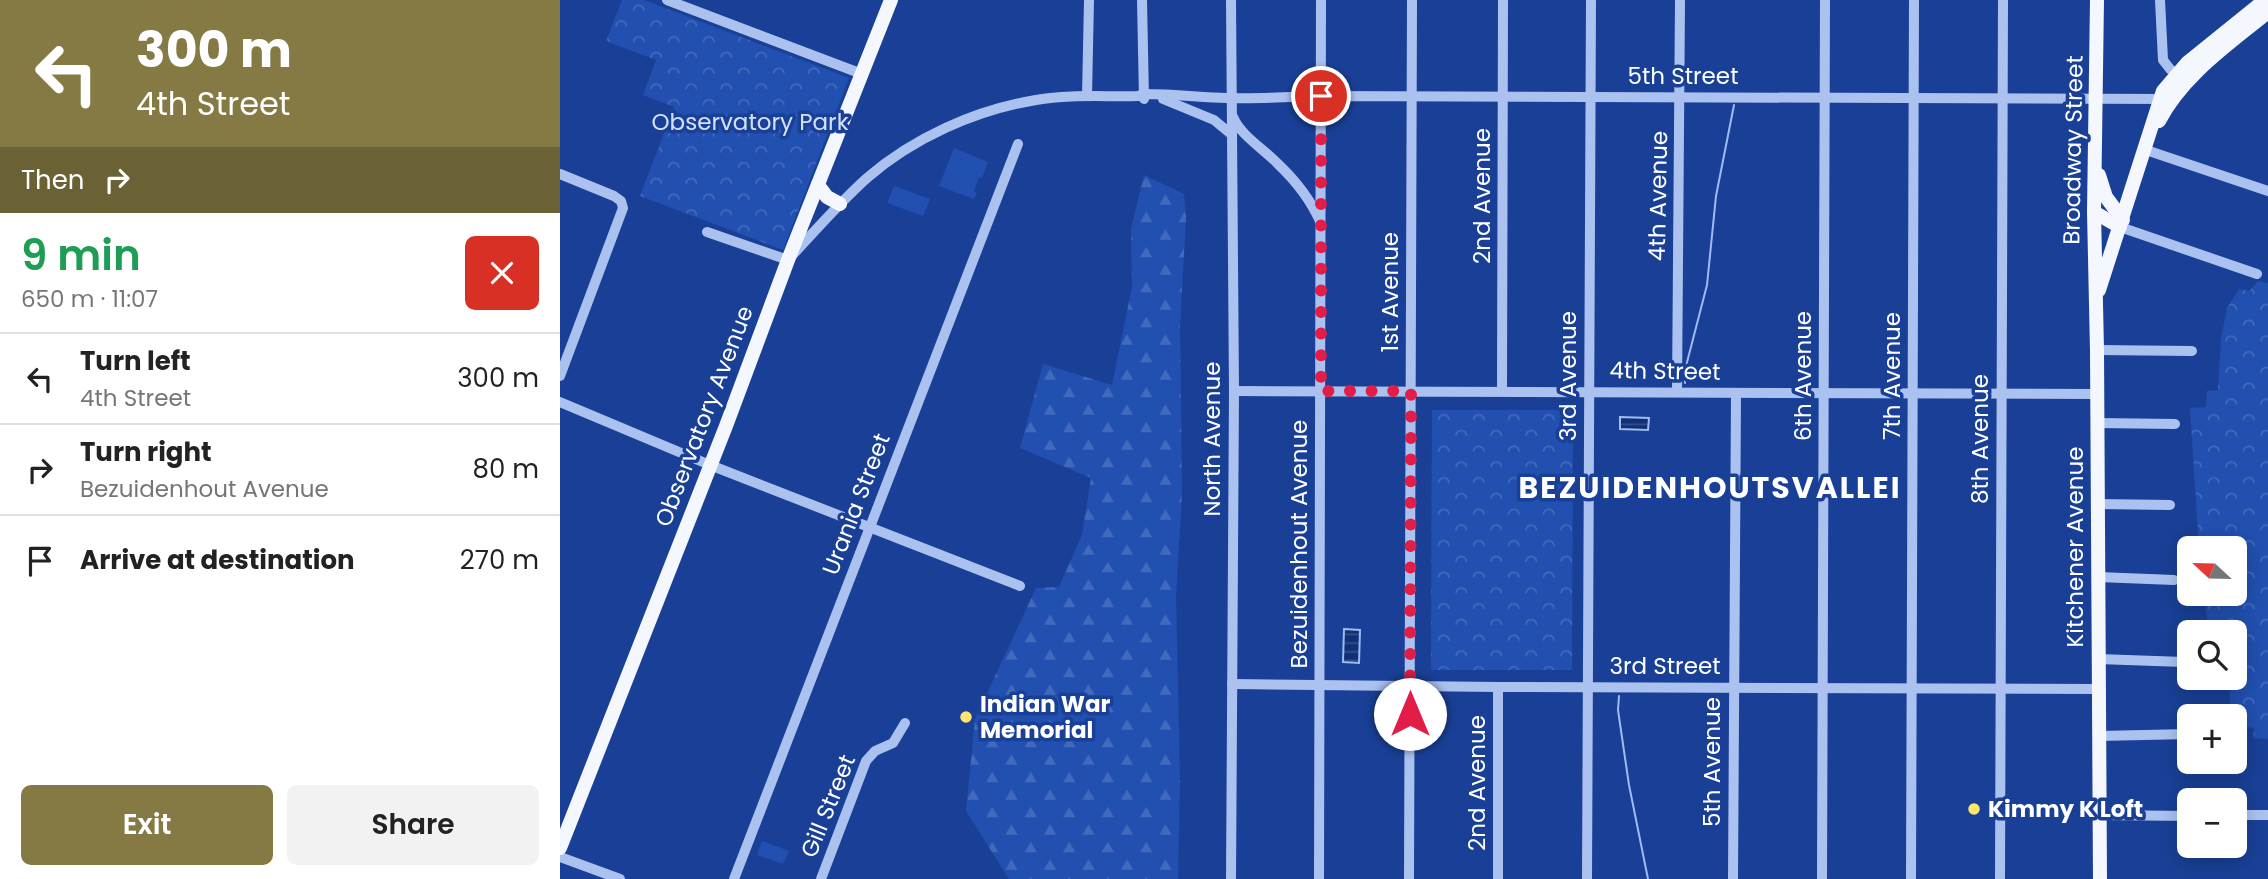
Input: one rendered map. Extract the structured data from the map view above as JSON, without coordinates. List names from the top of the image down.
{
  "streets": {
    "main road": ["Broadway Street", "Observatory Avenue", "Kitchener Avenue"],
    "street": [
      "5th Street",
      "2nd Avenue",
      "4th Avenue",
      "1st Avenue",
      "4th Street",
      "3rd Avenue",
      "6th Avenue",
      "7th Avenue",
      "North Avenue",
      "8th Avenue",
      "Urania Street",
      "Bezuidenhout Avenue",
      "3rd Street",
      "5th Avenue",
      "Gill Street"
    ]
  },
  "crossings": [
    ["5th Street", "Broadway Street"],
    ["5th Street", "2nd Avenue"],
    ["5th Street", "4th Avenue"],
    ["5th Street", "1st Avenue"],
    ["5th Street", "3rd Avenue"],
    ["5th Street", "6th Avenue"],
    ["5th Street", "7th Avenue"],
    ["5th Street", "North Avenue"],
    ["5th Street", "8th Avenue"],
    ["5th Street", "Bezuidenhout Avenue"],
    ["5th Street", "Kitchener Avenue"],
    ["Broadway Street", "Kitchener Avenue"],
    ["2nd Avenue", "4th Street"],
    ["2nd Avenue", "3rd Street"],
    ["4th Avenue", "4th Street"],
    ["1st Avenue", "4th Street"],
    ["1st Avenue", "3rd Street"],
    ["4th Street", "3rd Avenue"],
    ["4th Street", "6th Avenue"],
    ["4th Street", "7th Avenue"],
    ["4th Street", "North Avenue"],
    ["4th Street", "8th Avenue"],
    ["4th Street", "Bezuidenhout Avenue"],
    ["4th Street", "Kitchener Avenue"],
    ["4th Street", "5th Avenue"],
    ["3rd Avenue", "3rd Street"],
    ["6th Avenue", "3rd Street"],
    ["7th Avenue", "3rd Street"],
    ["North Avenue", "3rd Street"],
    ["8th Avenue", "3rd Street"],
    ["Bezuidenhout Avenue", "3rd Street"],
    ["Kitchener Avenue", "3rd Street"],
    ["3rd Street", "5th Avenue"]
  ],
  "districts": ["BEZUIDENHOUTSVALLEI"],
  "parks": ["Observatory Park"],
  "places": ["Indian War Memorial", "Kimmy K Loft"],
  "north": "left",
  "page": {
    "turn": ["300 m", "4th Street"],
    "then": "Then",
    "heading": ["9 min", "650 m · 11:07"],
    "list": [
      {
        "name": "Turn left",
        "note": "4th Street",
        "value": "300 m"
      },
      {
        "name": "Turn right",
        "note": "Bezuidenhout Avenue",
        "value": "80 m"
      },
      {
        "name": "Arrive at destination",
        "value": "270 m"
      }
    ],
    "map_buttons": ["+", "−"],
    "buttons": ["Exit", "Share"]
  }
}
